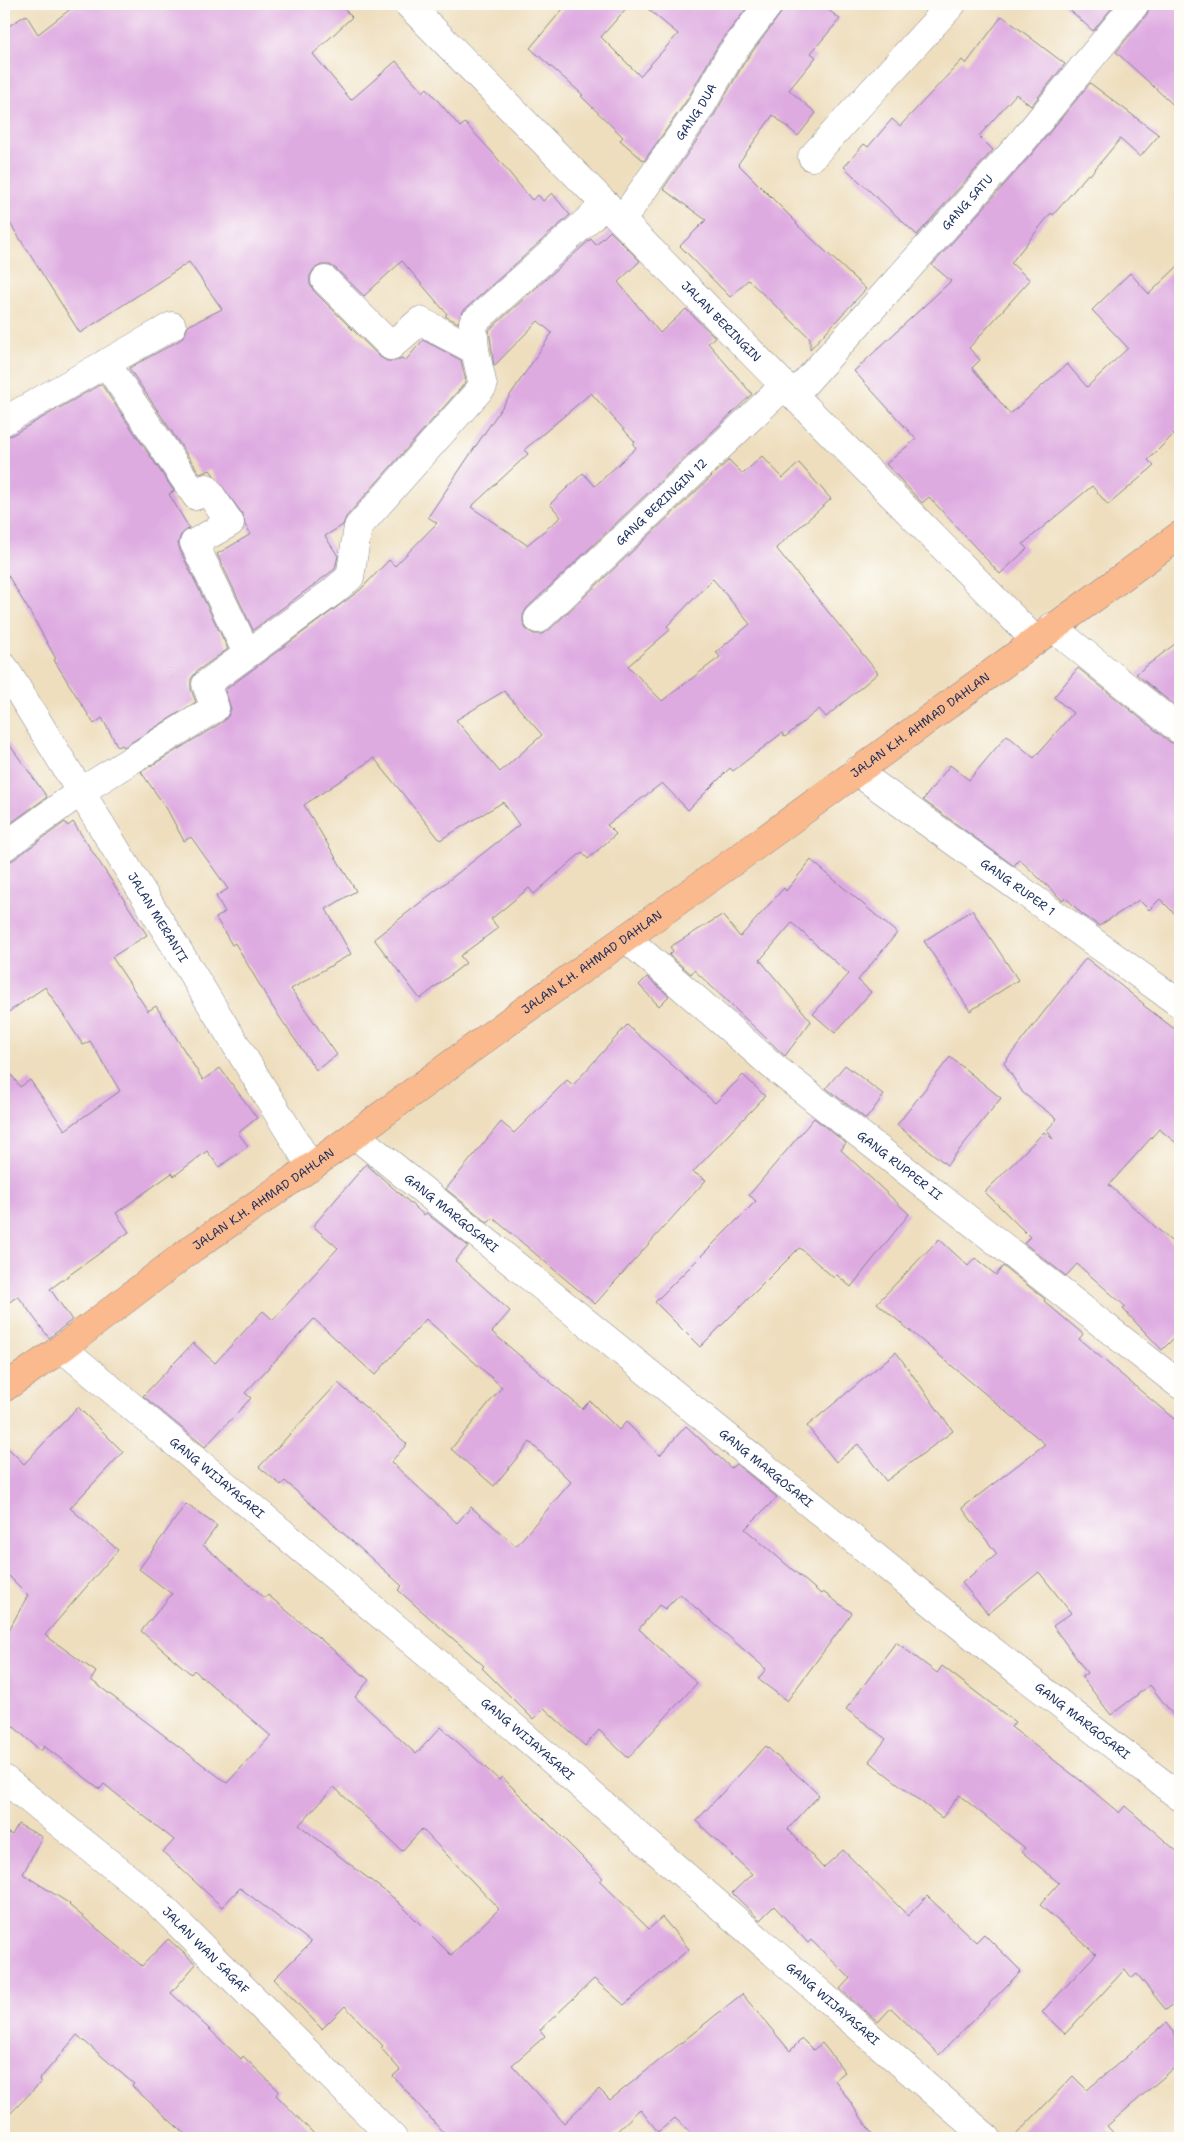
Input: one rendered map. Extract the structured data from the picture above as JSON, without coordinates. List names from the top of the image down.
{
  "streets": {
    "main road": ["JALAN K.H. AHMAD DAHLAN"],
    "street": [
      "GANG DUA",
      "GANG SATU",
      "JALAN BERINGIN",
      "GANG BERINGIN 12",
      "GANG RUPER 1",
      "JALAN MERANTI",
      "GANG RUPPER II",
      "GANG MARGOSARI",
      "GANG WIJAYASARI",
      "JALAN WAN SAGAF"
    ]
  },
  "crossings": [
    ["GANG DUA", "JALAN BERINGIN"],
    ["GANG SATU", "JALAN BERINGIN"],
    ["GANG SATU", "GANG BERINGIN 12"],
    ["JALAN BERINGIN", "GANG BERINGIN 12"],
    ["JALAN BERINGIN", "JALAN K.H. AHMAD DAHLAN"],
    ["JALAN K.H. AHMAD DAHLAN", "GANG RUPER 1"],
    ["JALAN K.H. AHMAD DAHLAN", "JALAN MERANTI"],
    ["JALAN K.H. AHMAD DAHLAN", "GANG RUPPER II"],
    ["JALAN K.H. AHMAD DAHLAN", "GANG MARGOSARI"],
    ["JALAN K.H. AHMAD DAHLAN", "GANG WIJAYASARI"]
  ]
}
